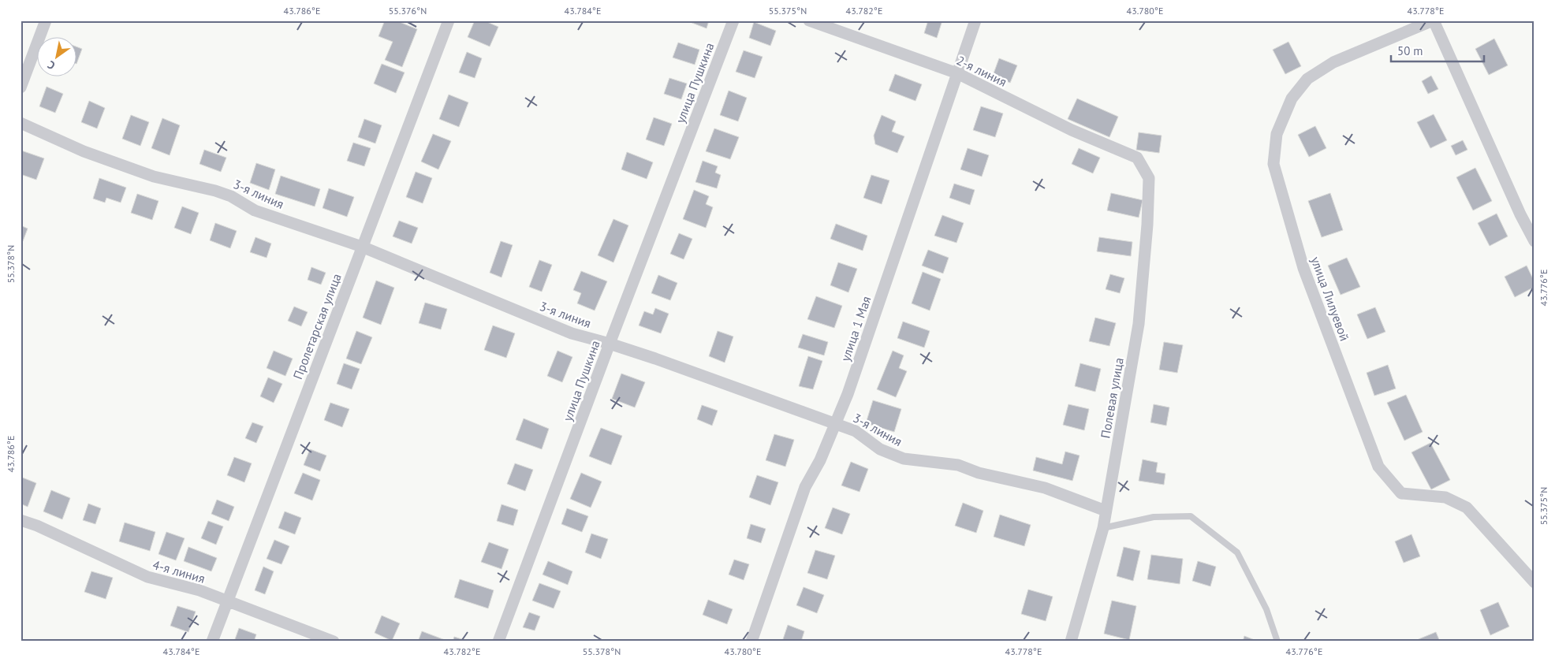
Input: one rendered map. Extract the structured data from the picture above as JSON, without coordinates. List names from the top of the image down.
{
  "streets": {
    "street": [
      "2-я линия",
      "улица Пушкина",
      "3-я линия",
      "улица Лилуевой",
      "Пролетарская улица",
      "улица 1 Мая",
      "Полевая улица",
      "4-я линия"
    ]
  },
  "crossings": [
    ["2-я линия", "улица 1 Мая"],
    ["2-я линия", "Полевая улица"],
    ["улица Пушкина", "3-я линия"],
    ["3-я линия", "Пролетарская улица"],
    ["3-я линия", "улица 1 Мая"],
    ["3-я линия", "Полевая улица"],
    ["Пролетарская улица", "4-я линия"]
  ],
  "scale_bar": "50 m",
  "north": "bottom left",
  "coordinates": [
    "43.786°E",
    "55.376°N",
    "43.784°E",
    "55.375°N",
    "43.782°E",
    "43.780°E",
    "43.778°E",
    "55.378°N",
    "43.776°E"
  ]
}
